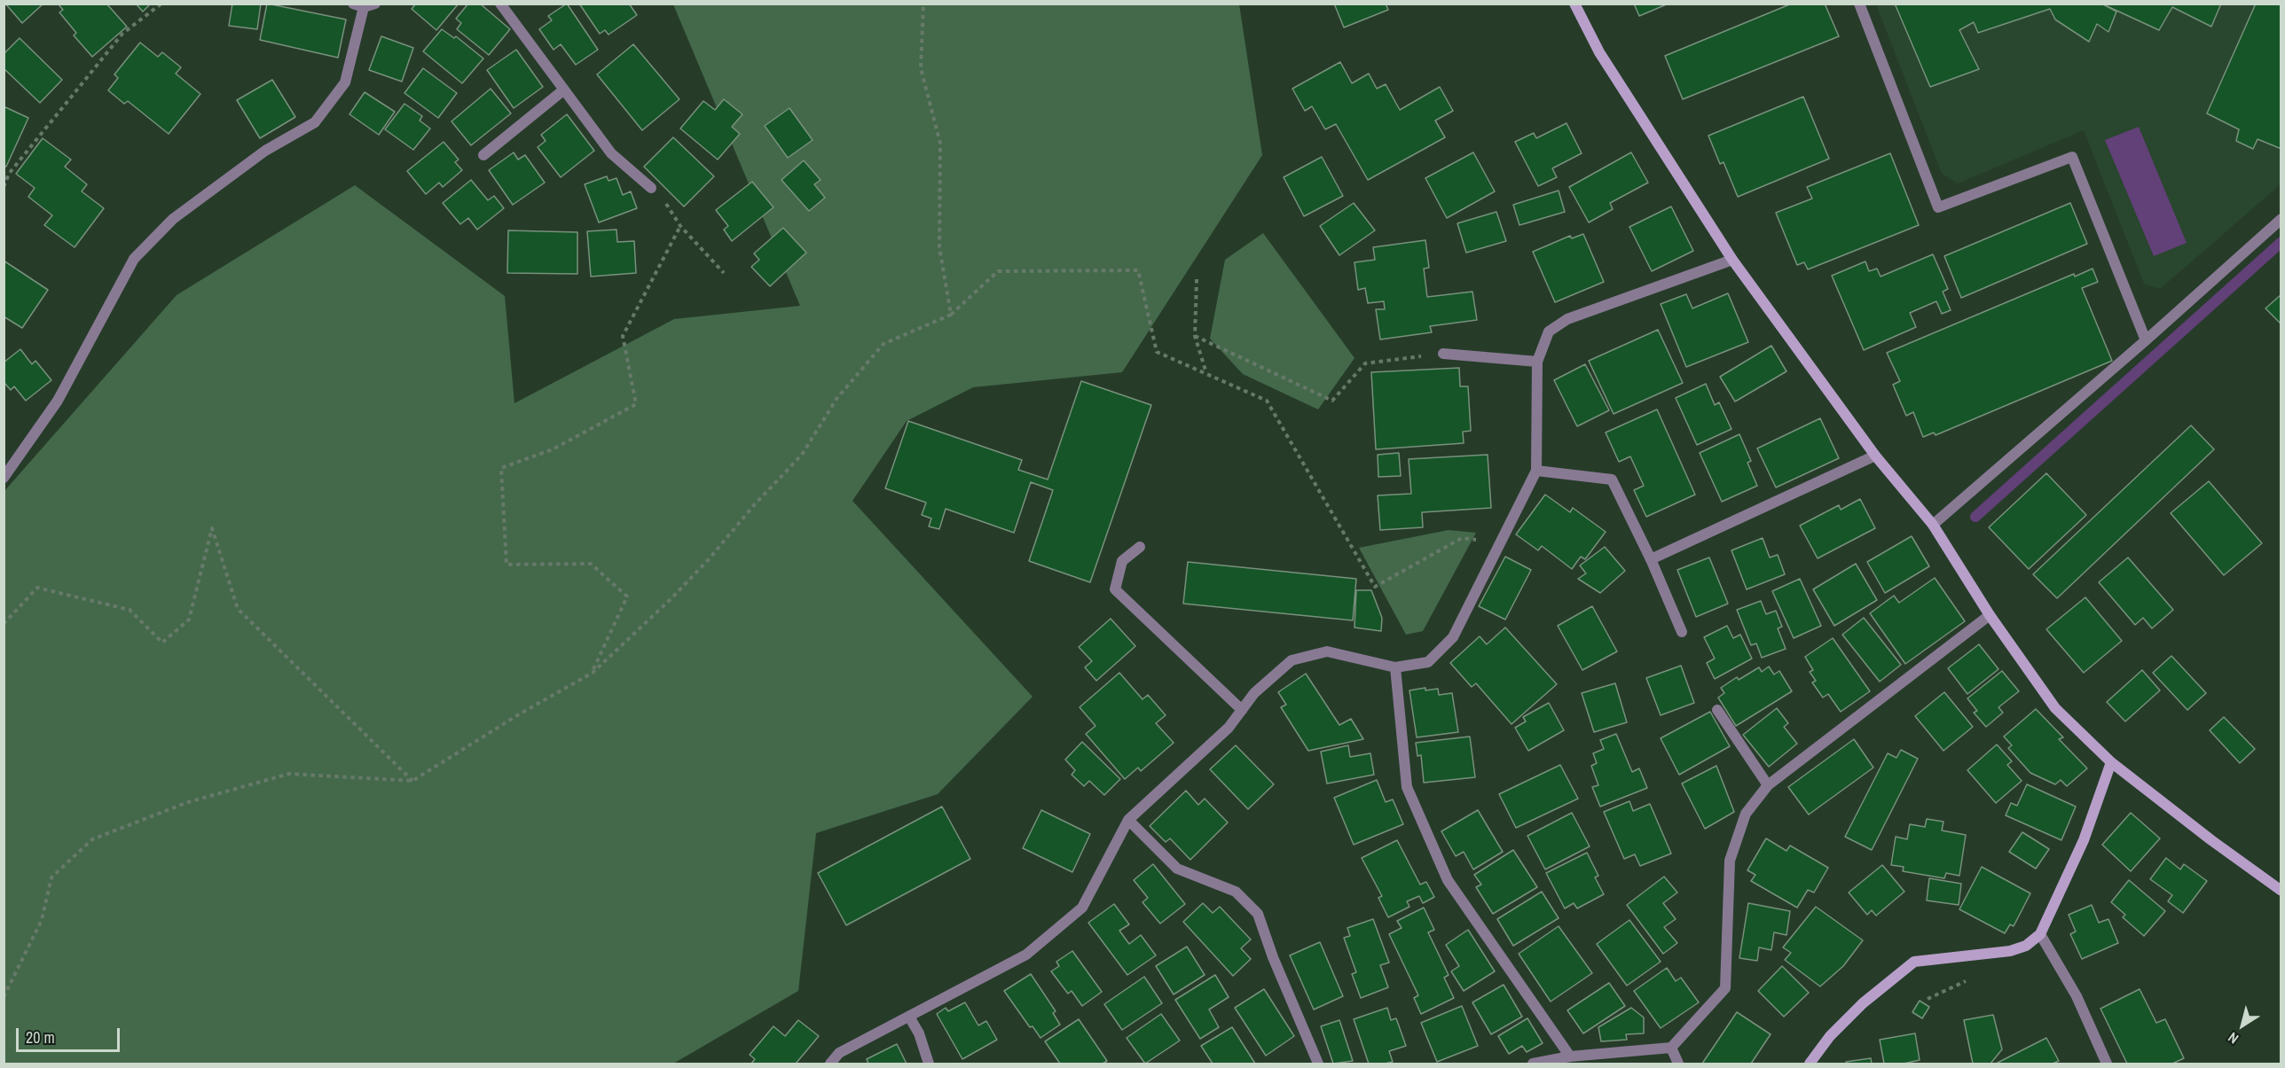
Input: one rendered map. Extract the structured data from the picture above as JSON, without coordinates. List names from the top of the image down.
{
  "scale_bar": "20 m",
  "north": "bottom left"
}
